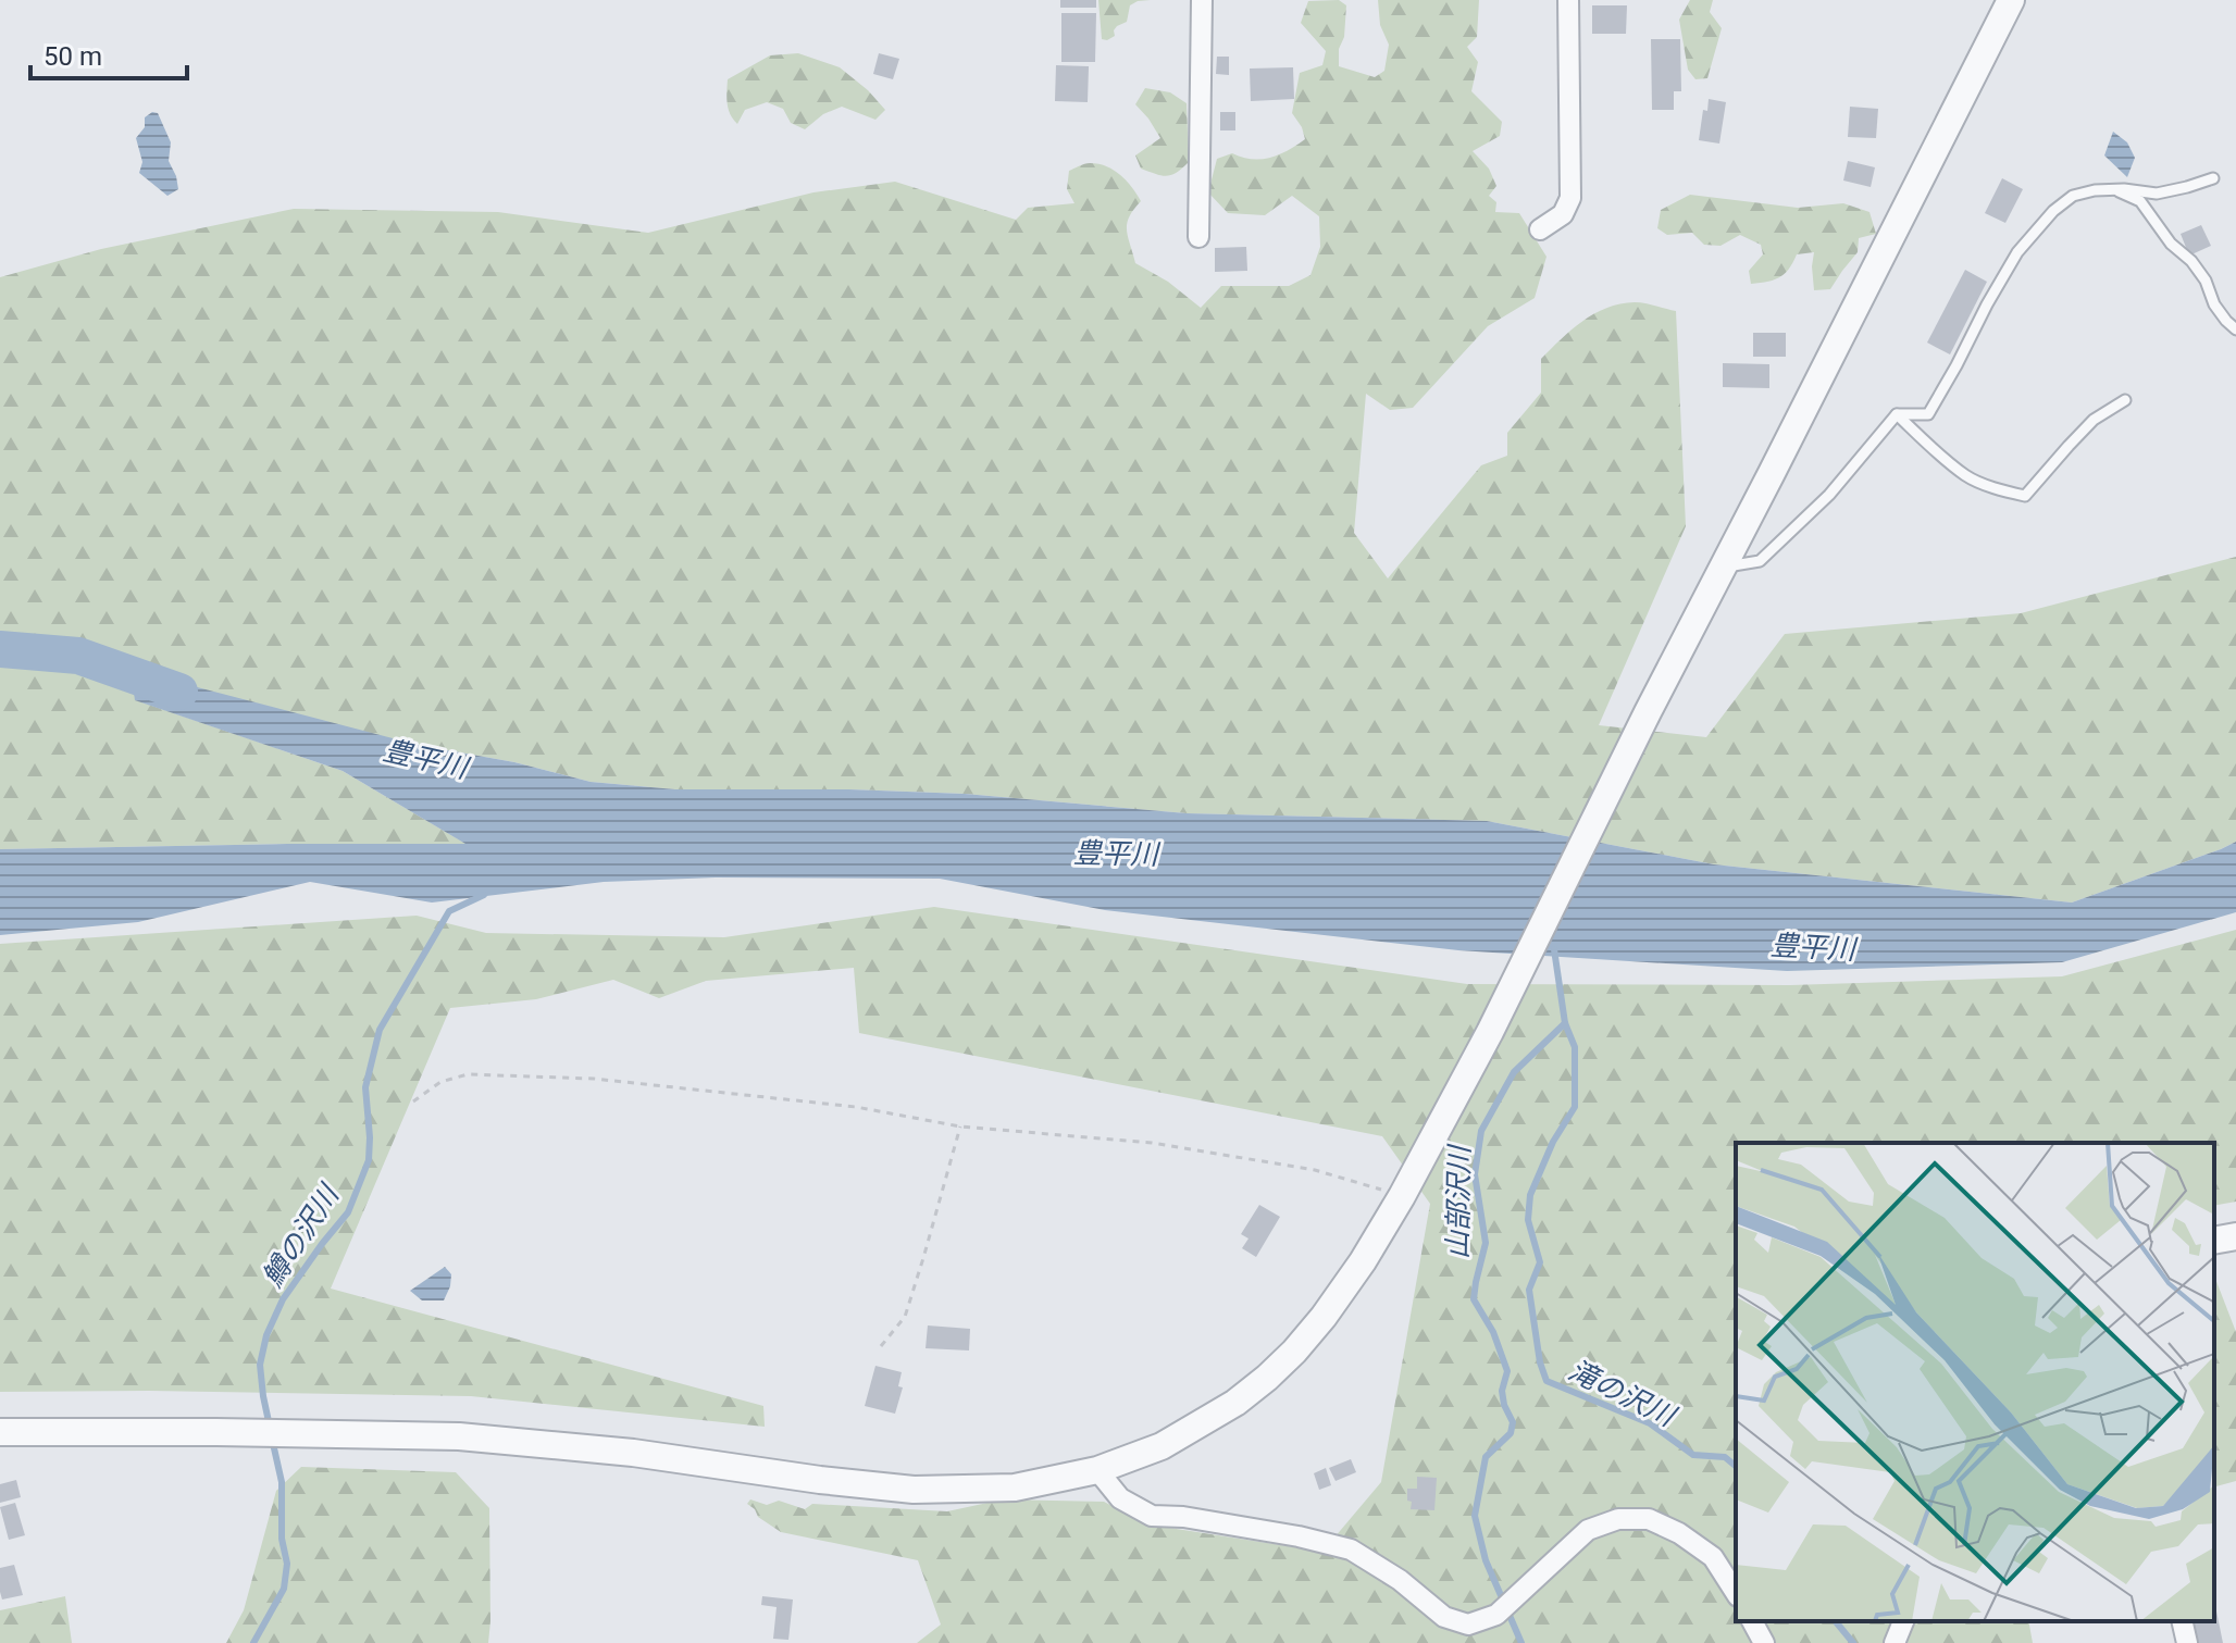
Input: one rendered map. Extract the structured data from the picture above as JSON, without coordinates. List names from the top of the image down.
{
  "water": [
    "豊平川",
    "山部沢川",
    "鱒の沢川",
    "滝の沢川"
  ],
  "scale_bar": "50 m"
}
